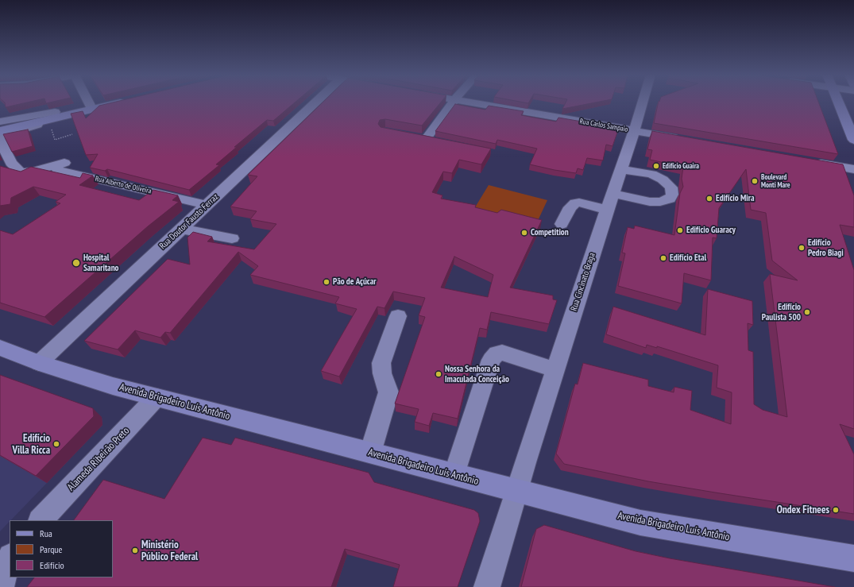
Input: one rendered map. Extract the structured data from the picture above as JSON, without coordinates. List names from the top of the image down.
{
  "streets": {
    "main road": ["Avenida Brigadeiro Luís Antônio"],
    "street": [
      "Rua Carlos Sampaio",
      "Rua Alberto de Oliveira",
      "Rua Doutor Fausto Ferraz",
      "Rua Cincinato Braga",
      "Alameda Ribeirão Preto"
    ]
  },
  "crossings": [
    ["Rua Carlos Sampaio", "Rua Cincinato Braga"],
    ["Rua Alberto de Oliveira", "Rua Doutor Fausto Ferraz"],
    ["Rua Doutor Fausto Ferraz", "Avenida Brigadeiro Luís Antônio"],
    ["Rua Cincinato Braga", "Avenida Brigadeiro Luís Antônio"],
    ["Avenida Brigadeiro Luís Antônio", "Alameda Ribeirão Preto"]
  ],
  "places": [
    "Edifício Guaira",
    "Boulevard Monti Mare",
    "Edifício Mira",
    "Edifício Guaracy",
    "Competition",
    "Edifício Pedro Biagi",
    "Edifício Etal",
    "Hospital Samaritano",
    "Pão de Açúcar",
    "Edifício Paulista 500",
    "Nossa Senhora da Imaculada Conceição",
    "Edifício Villa Ricca",
    "Ondex Fitnees",
    "Ministério Público Federal"
  ],
  "legend": ["Rua", "Parque", "Edifício"]
}
